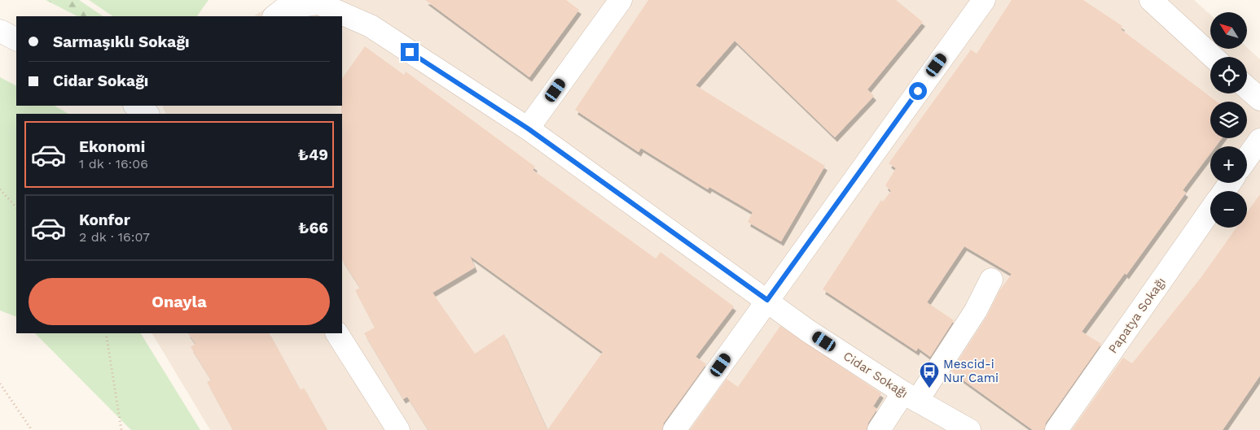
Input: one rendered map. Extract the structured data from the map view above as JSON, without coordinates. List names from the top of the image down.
{
  "streets": {
    "street": ["Papatya Sokağı", "Cidar Sokağı"]
  },
  "places": {
    "bus stop": ["Mescid-i Nur Cami"]
  },
  "north": "top left",
  "page": {
    "map_buttons": ["+", "−"],
    "banner": ["Sarmaşıklı Sokağı", "Cidar Sokağı"],
    "list": [
      {
        "name": "Ekonomi",
        "note": "1 dk · 16:06",
        "value": "₺49"
      },
      {
        "name": "Konfor",
        "note": "2 dk · 16:07",
        "value": "₺66"
      }
    ],
    "buttons": "Onayla"
  }
}
